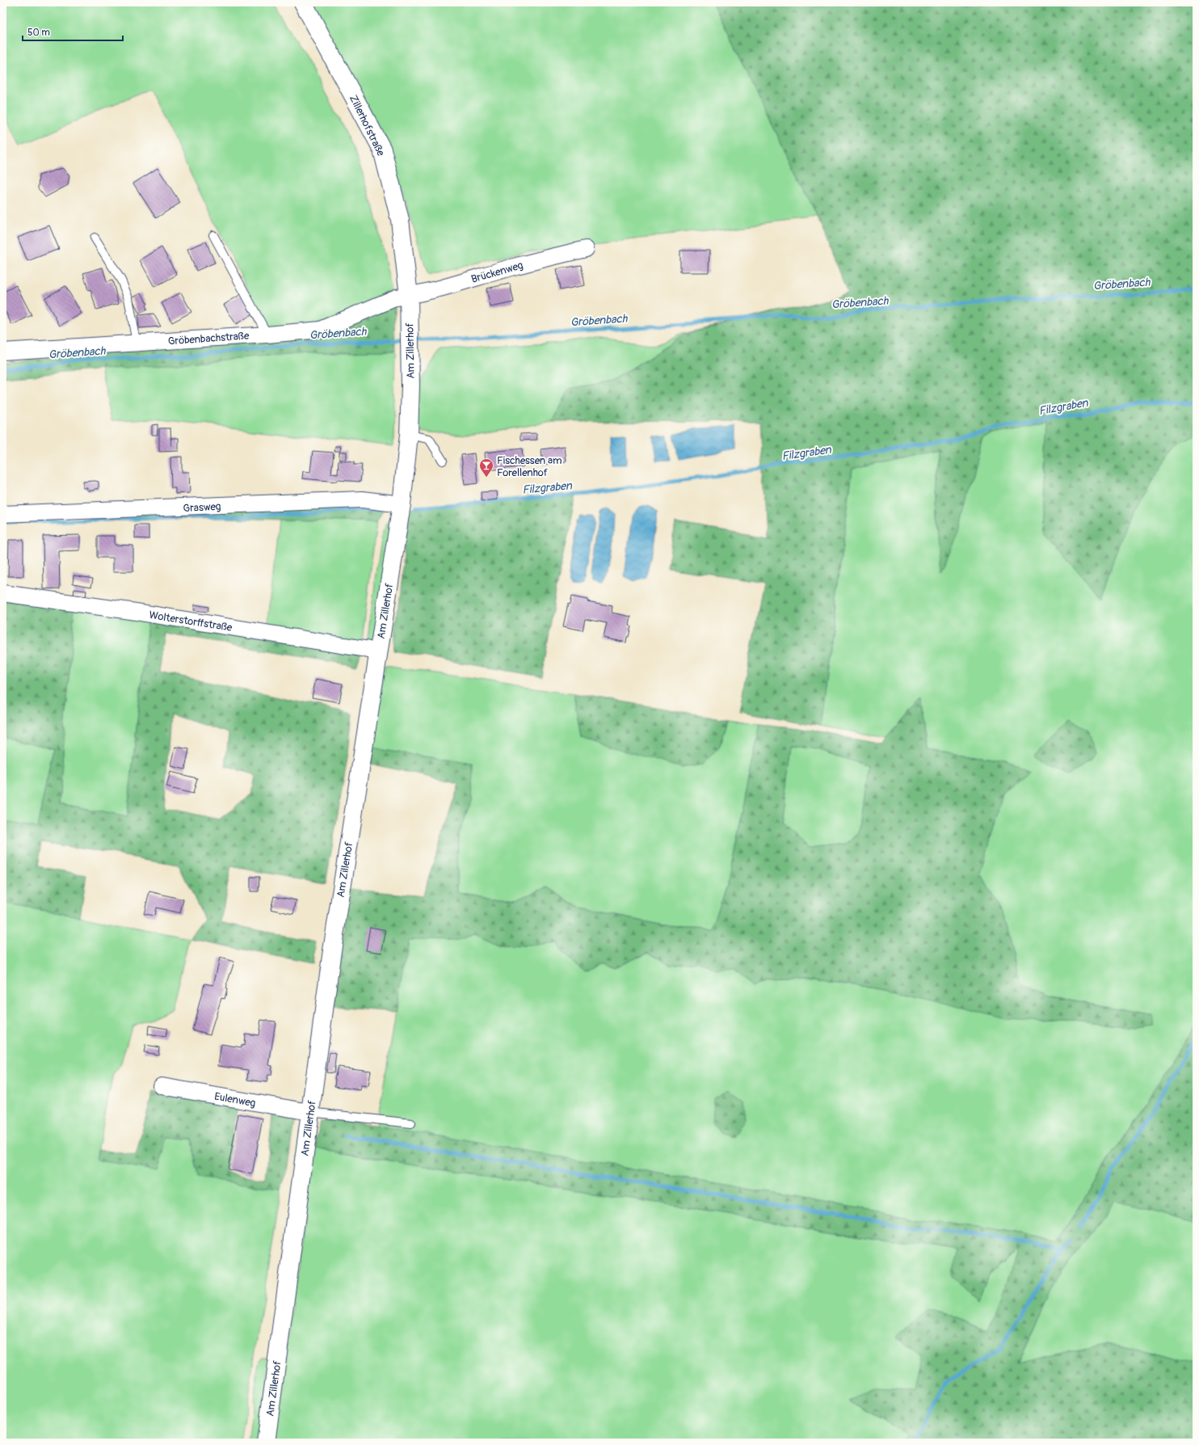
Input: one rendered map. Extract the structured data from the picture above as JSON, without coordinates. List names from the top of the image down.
{
  "streets": {
    "street": [
      "Zillerhofstraße",
      "Brückenweg",
      "Gröbenbachstraße",
      "Am Zillerhof",
      "Grasweg",
      "Wolterstorffstraße",
      "Eulenweg"
    ]
  },
  "crossings": [
    ["Zillerhofstraße", "Brückenweg"],
    ["Zillerhofstraße", "Gröbenbachstraße"],
    ["Zillerhofstraße", "Am Zillerhof"],
    ["Brückenweg", "Gröbenbachstraße"],
    ["Brückenweg", "Am Zillerhof"],
    ["Gröbenbachstraße", "Am Zillerhof"],
    ["Am Zillerhof", "Grasweg"],
    ["Am Zillerhof", "Wolterstorffstraße"],
    ["Am Zillerhof", "Eulenweg"]
  ],
  "water": ["Gröbenbach", "Filzgraben"],
  "places": {
    "bar": ["Fischessen am Forellenhof"]
  },
  "scale_bar": "50 m"
}
